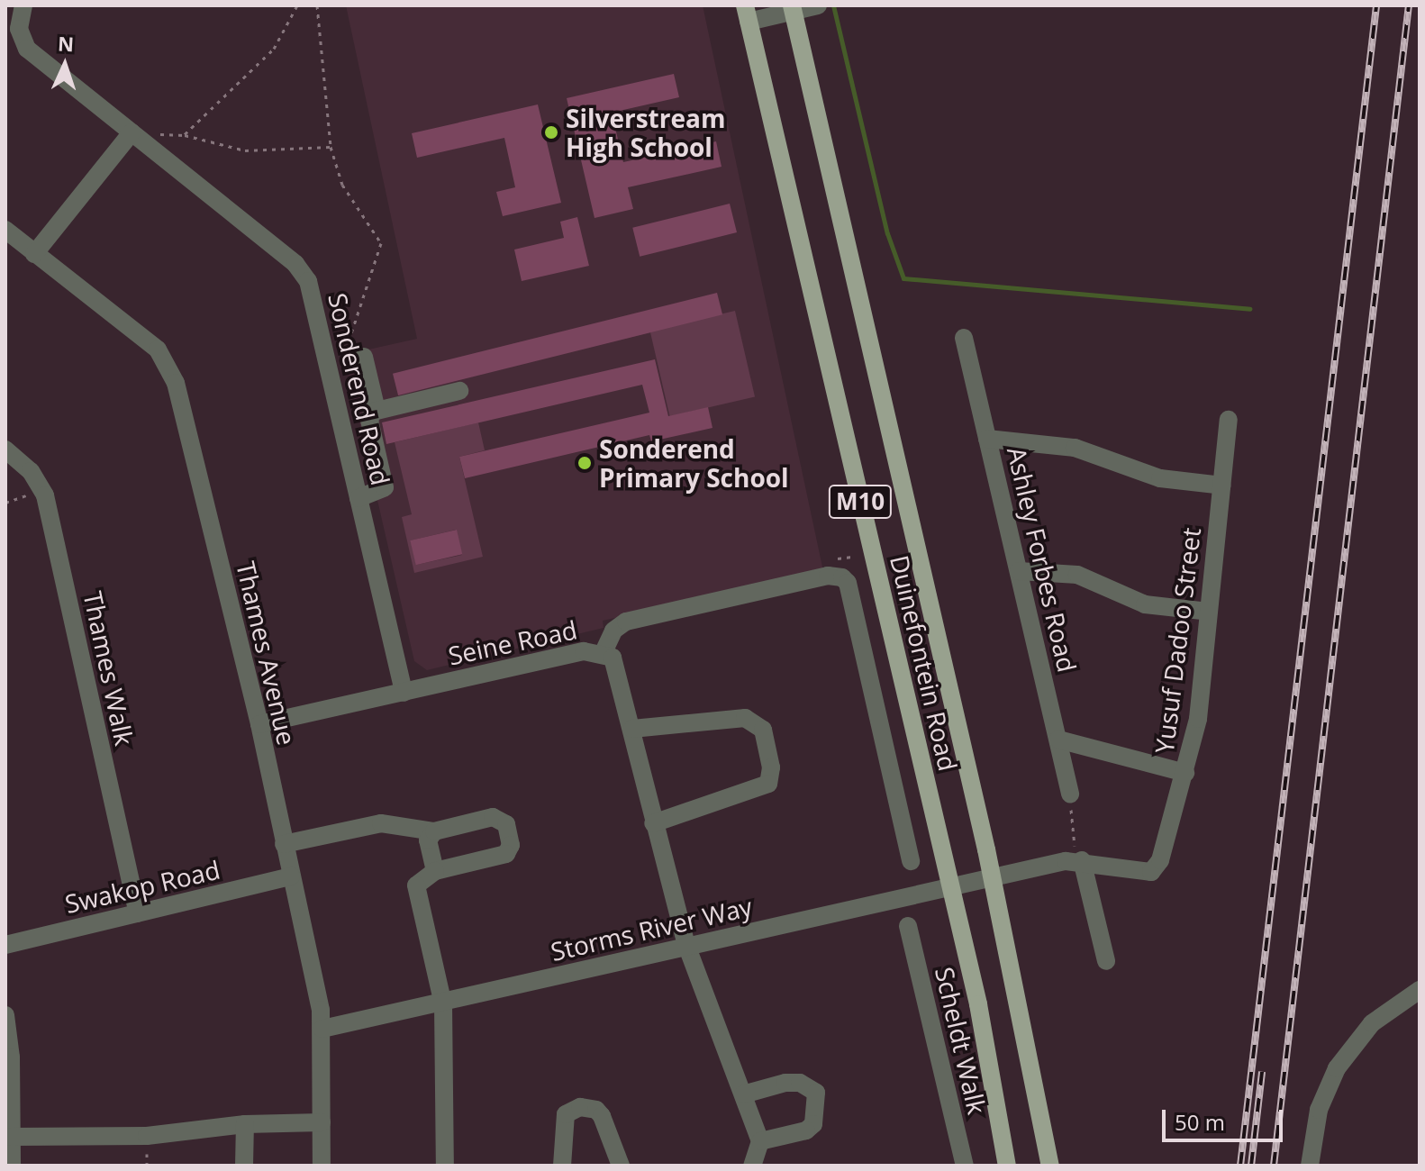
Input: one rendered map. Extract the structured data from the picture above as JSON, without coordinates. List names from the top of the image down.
{
  "streets": {
    "main road": ["M10", "Duinefontein Road"],
    "street": [
      "Sonderend Road",
      "Ashley Forbes Road",
      "Yusuf Dadoo Street",
      "Seine Road",
      "Thames Avenue",
      "Thames Walk",
      "Swakop Road",
      "Storms River Way",
      "Scheldt Walk"
    ]
  },
  "crossings": [
    ["Sonderend Road", "Seine Road"],
    ["Yusuf Dadoo Street", "Duinefontein Road"],
    ["Yusuf Dadoo Street", "Storms River Way"],
    ["Seine Road", "Thames Avenue"],
    ["Seine Road", "Storms River Way"],
    ["Thames Avenue", "Swakop Road"],
    ["Thames Avenue", "Storms River Way"],
    ["Duinefontein Road", "Storms River Way"],
    ["Thames Walk", "Swakop Road"]
  ],
  "places": ["Silverstream High School", "Sonderend Primary School"],
  "scale_bar": "50 m",
  "north": "top"
}
